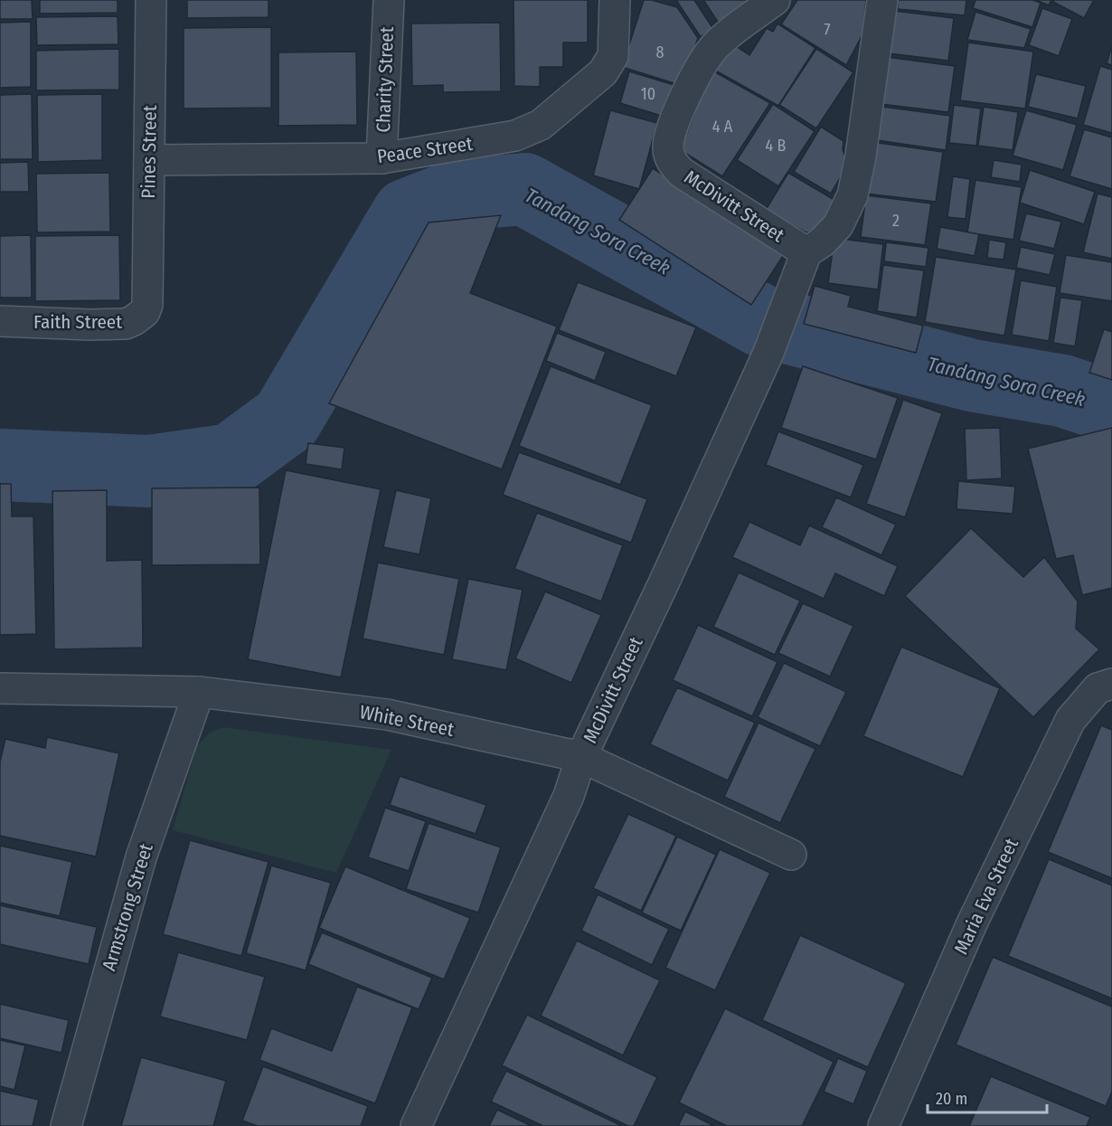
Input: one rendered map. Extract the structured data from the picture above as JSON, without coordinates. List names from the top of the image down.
{
  "streets": {
    "street": [
      "Charity Street",
      "Peace Street",
      "Pines Street",
      "McDivitt Street",
      "Faith Street",
      "White Street",
      "Maria Eva Street",
      "Armstrong Street"
    ]
  },
  "crossings": [
    ["Charity Street", "Peace Street"],
    ["Peace Street", "Pines Street"],
    ["Pines Street", "Faith Street"],
    ["McDivitt Street", "White Street"],
    ["White Street", "Armstrong Street"]
  ],
  "water": ["Tandang Sora Creek"],
  "house_numbers": [
    "7",
    "8",
    "10",
    "4 A",
    "4 B",
    "2"
  ],
  "scale_bar": "20 m"
}
